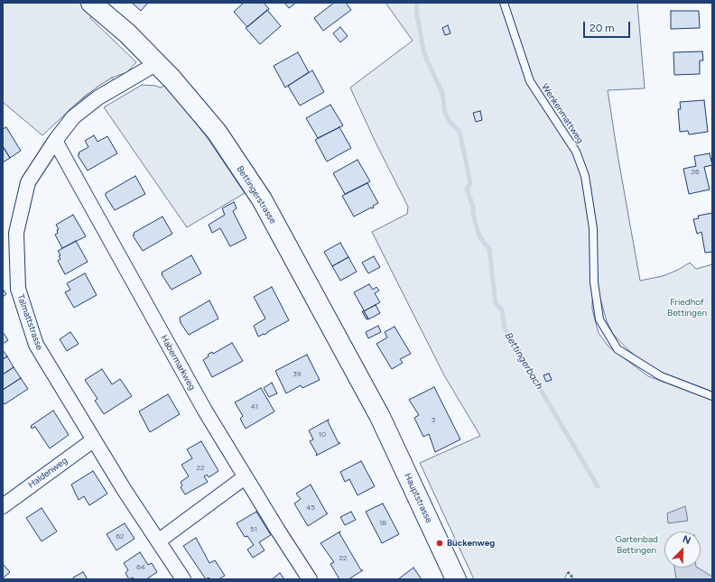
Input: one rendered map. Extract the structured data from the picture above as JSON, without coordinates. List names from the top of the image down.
{
  "streets": {
    "street": [
      "Bettingerstrasse",
      "Talmattstrasse",
      "Habermarkweg",
      "Haldenweg",
      "Hauptstrasse"
    ],
    "lane": ["Wenkenmattweg"]
  },
  "crossings": [
    ["Bettingerstrasse", "Talmattstrasse"],
    ["Bettingerstrasse", "Hauptstrasse"],
    ["Talmattstrasse", "Habermarkweg"],
    ["Talmattstrasse", "Haldenweg"]
  ],
  "water": ["Bettingerbach"],
  "parks": ["Friedhof Bettingen", "Gartenbad Bettingen"],
  "places": ["Bückenweg"],
  "house_numbers": [
    "26",
    "39",
    "41",
    "3",
    "10",
    "22",
    "45",
    "18",
    "51",
    "62",
    "22",
    "64"
  ],
  "scale_bar": "20 m",
  "north": "top right"
}
